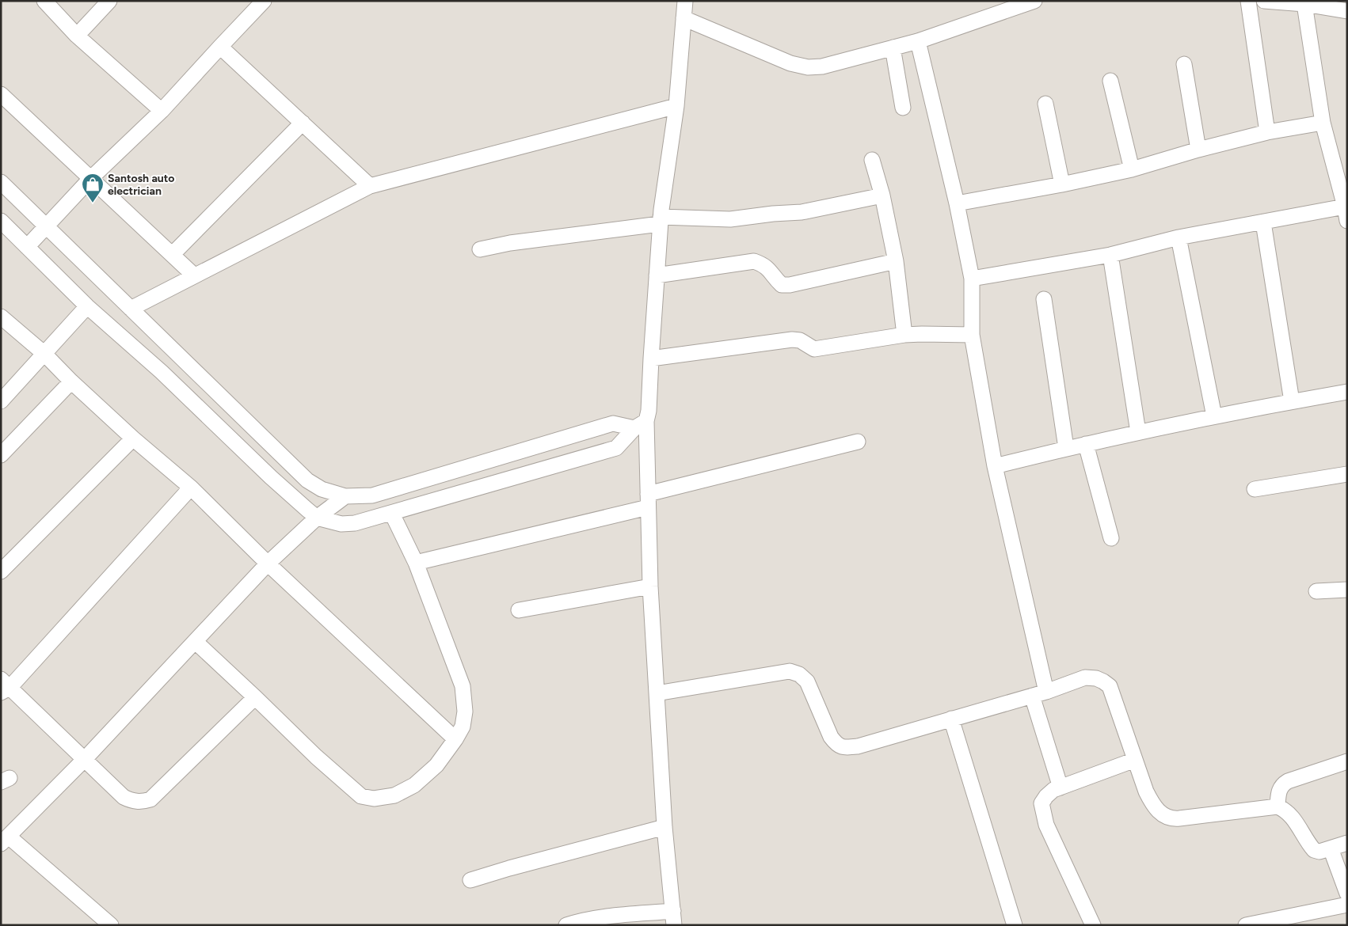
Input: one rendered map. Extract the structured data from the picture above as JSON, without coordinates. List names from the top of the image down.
{
  "places": {
    "shop": ["Santosh auto electrician"]
  }
}
